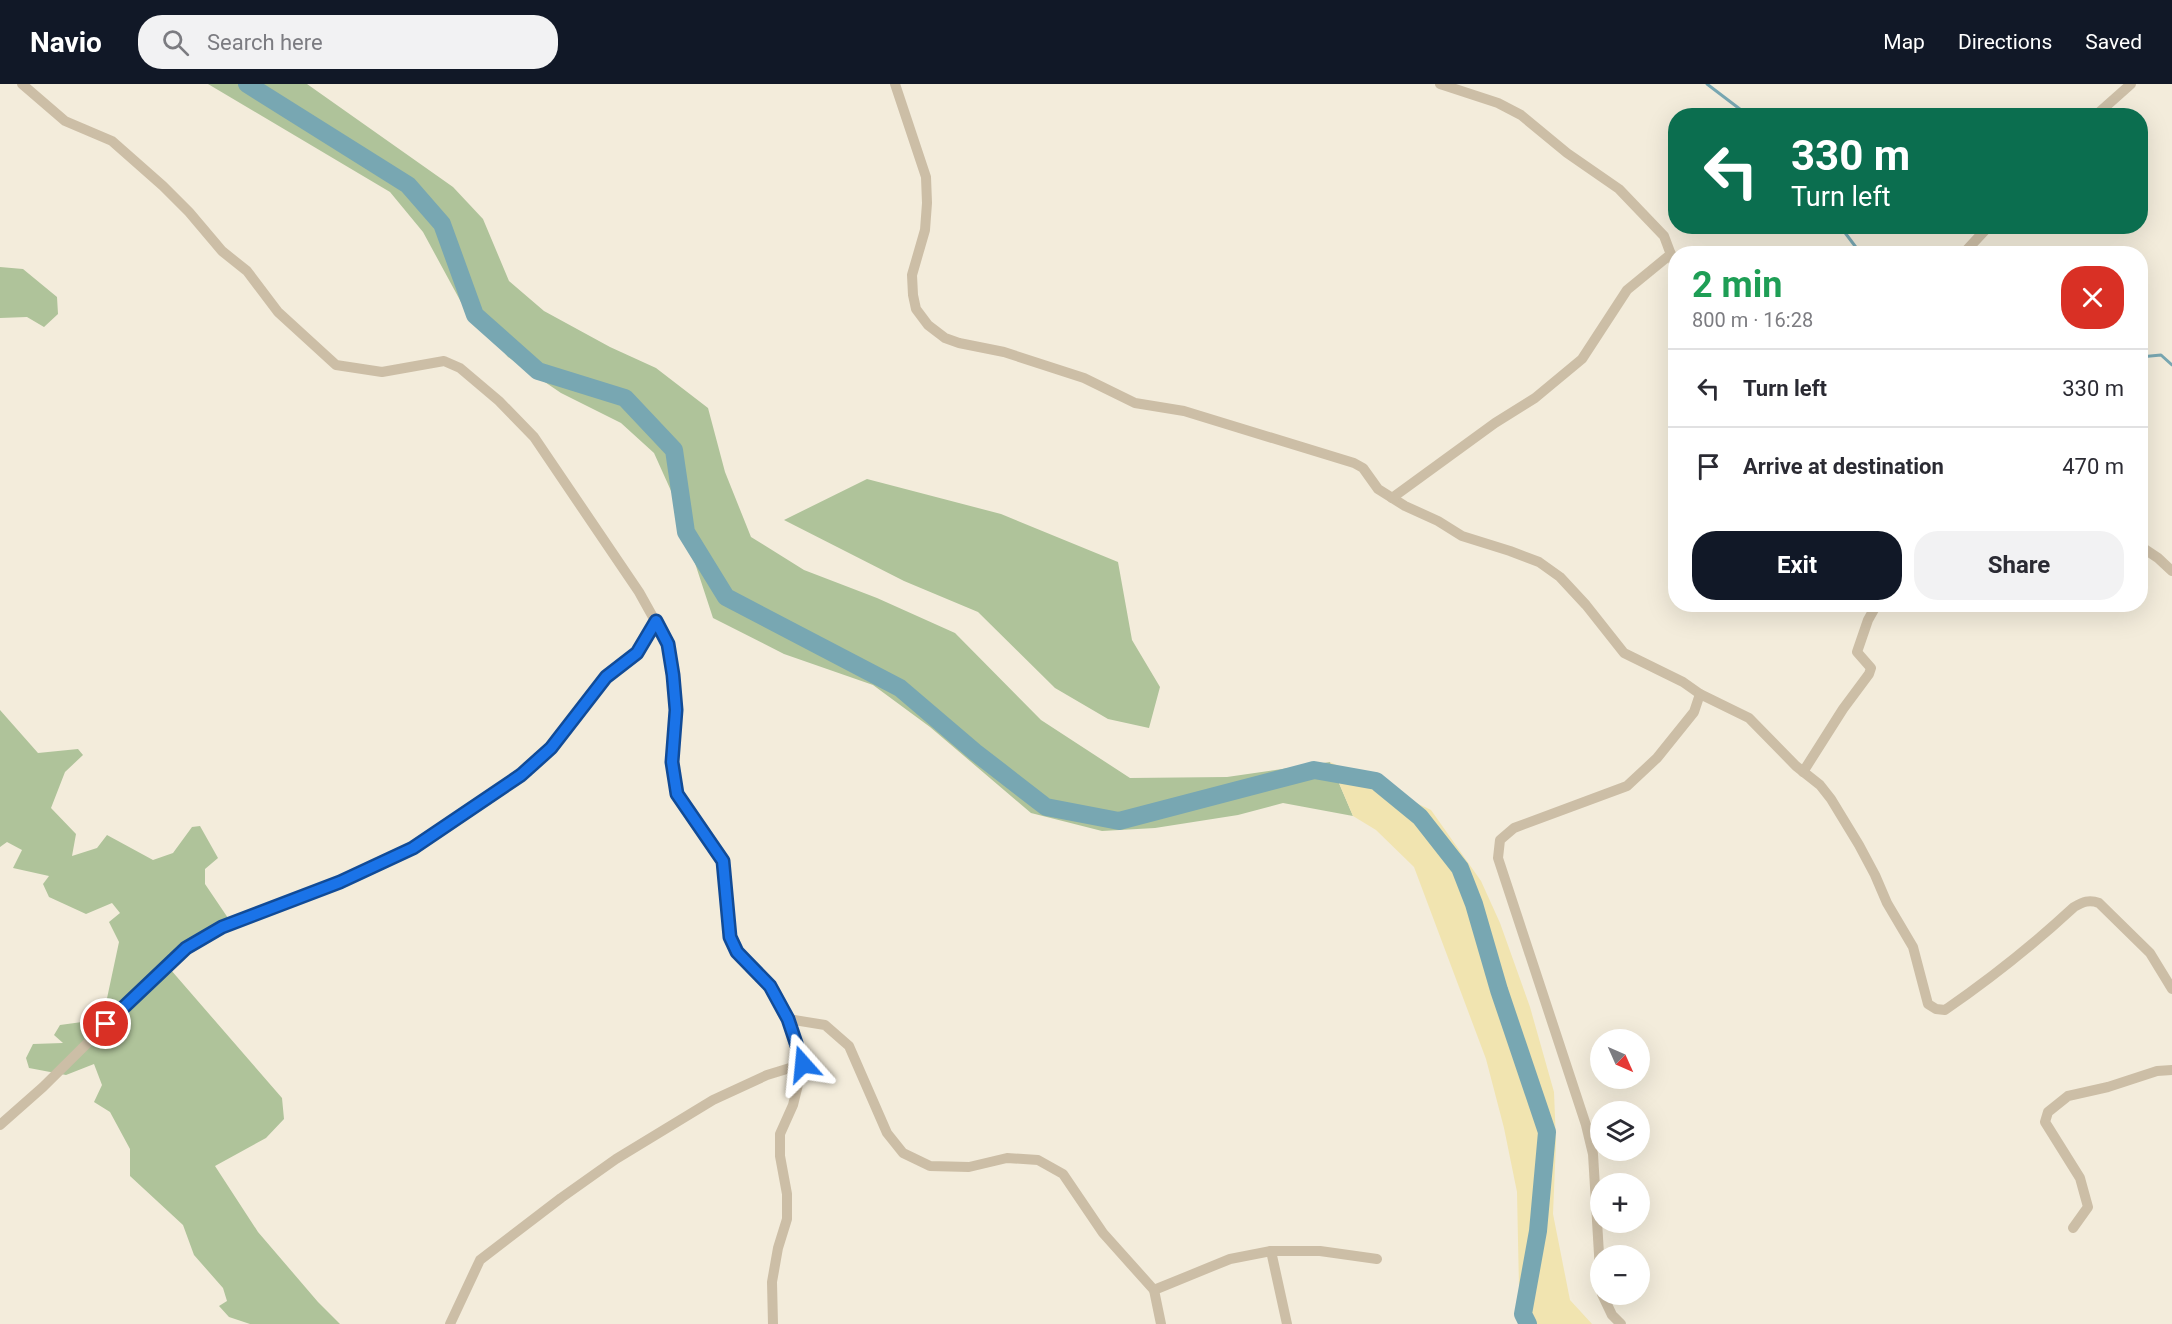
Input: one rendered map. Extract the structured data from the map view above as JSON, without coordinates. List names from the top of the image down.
{
  "north": "bottom right",
  "page": {
    "header": "Navio",
    "search": "Search here",
    "nav": ["Map", "Directions", "Saved"],
    "turn": ["330 m", "Turn left"],
    "heading": ["2 min", "800 m · 16:28"],
    "list": [
      {
        "name": "Turn left",
        "value": "330 m"
      },
      {
        "name": "Arrive at destination",
        "value": "470 m"
      }
    ],
    "buttons": ["Exit", "Share"],
    "map_buttons": ["+", "−"]
  }
}
